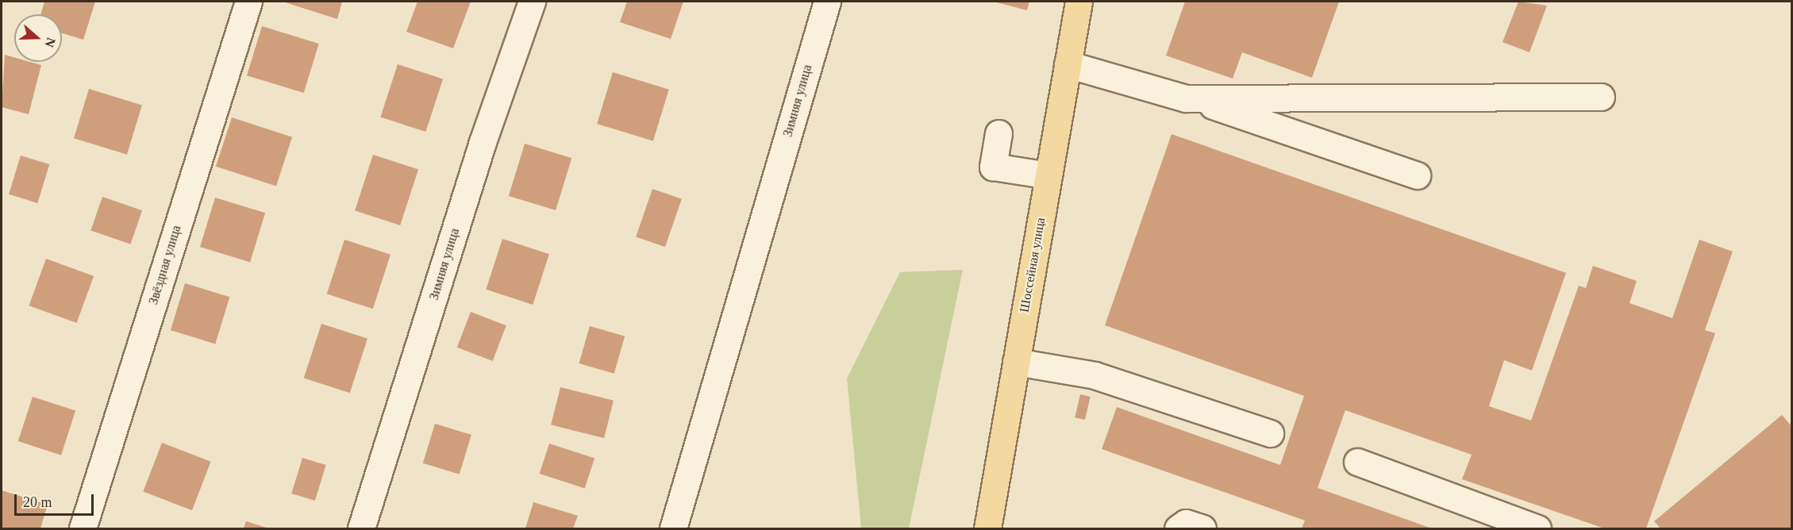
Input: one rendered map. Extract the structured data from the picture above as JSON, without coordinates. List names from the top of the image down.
{
  "streets": {
    "main road": ["Шоссейная улица"],
    "street": ["Зимняя улица", "Звёздная улица"]
  },
  "scale_bar": "20 m",
  "north": "right"
}
